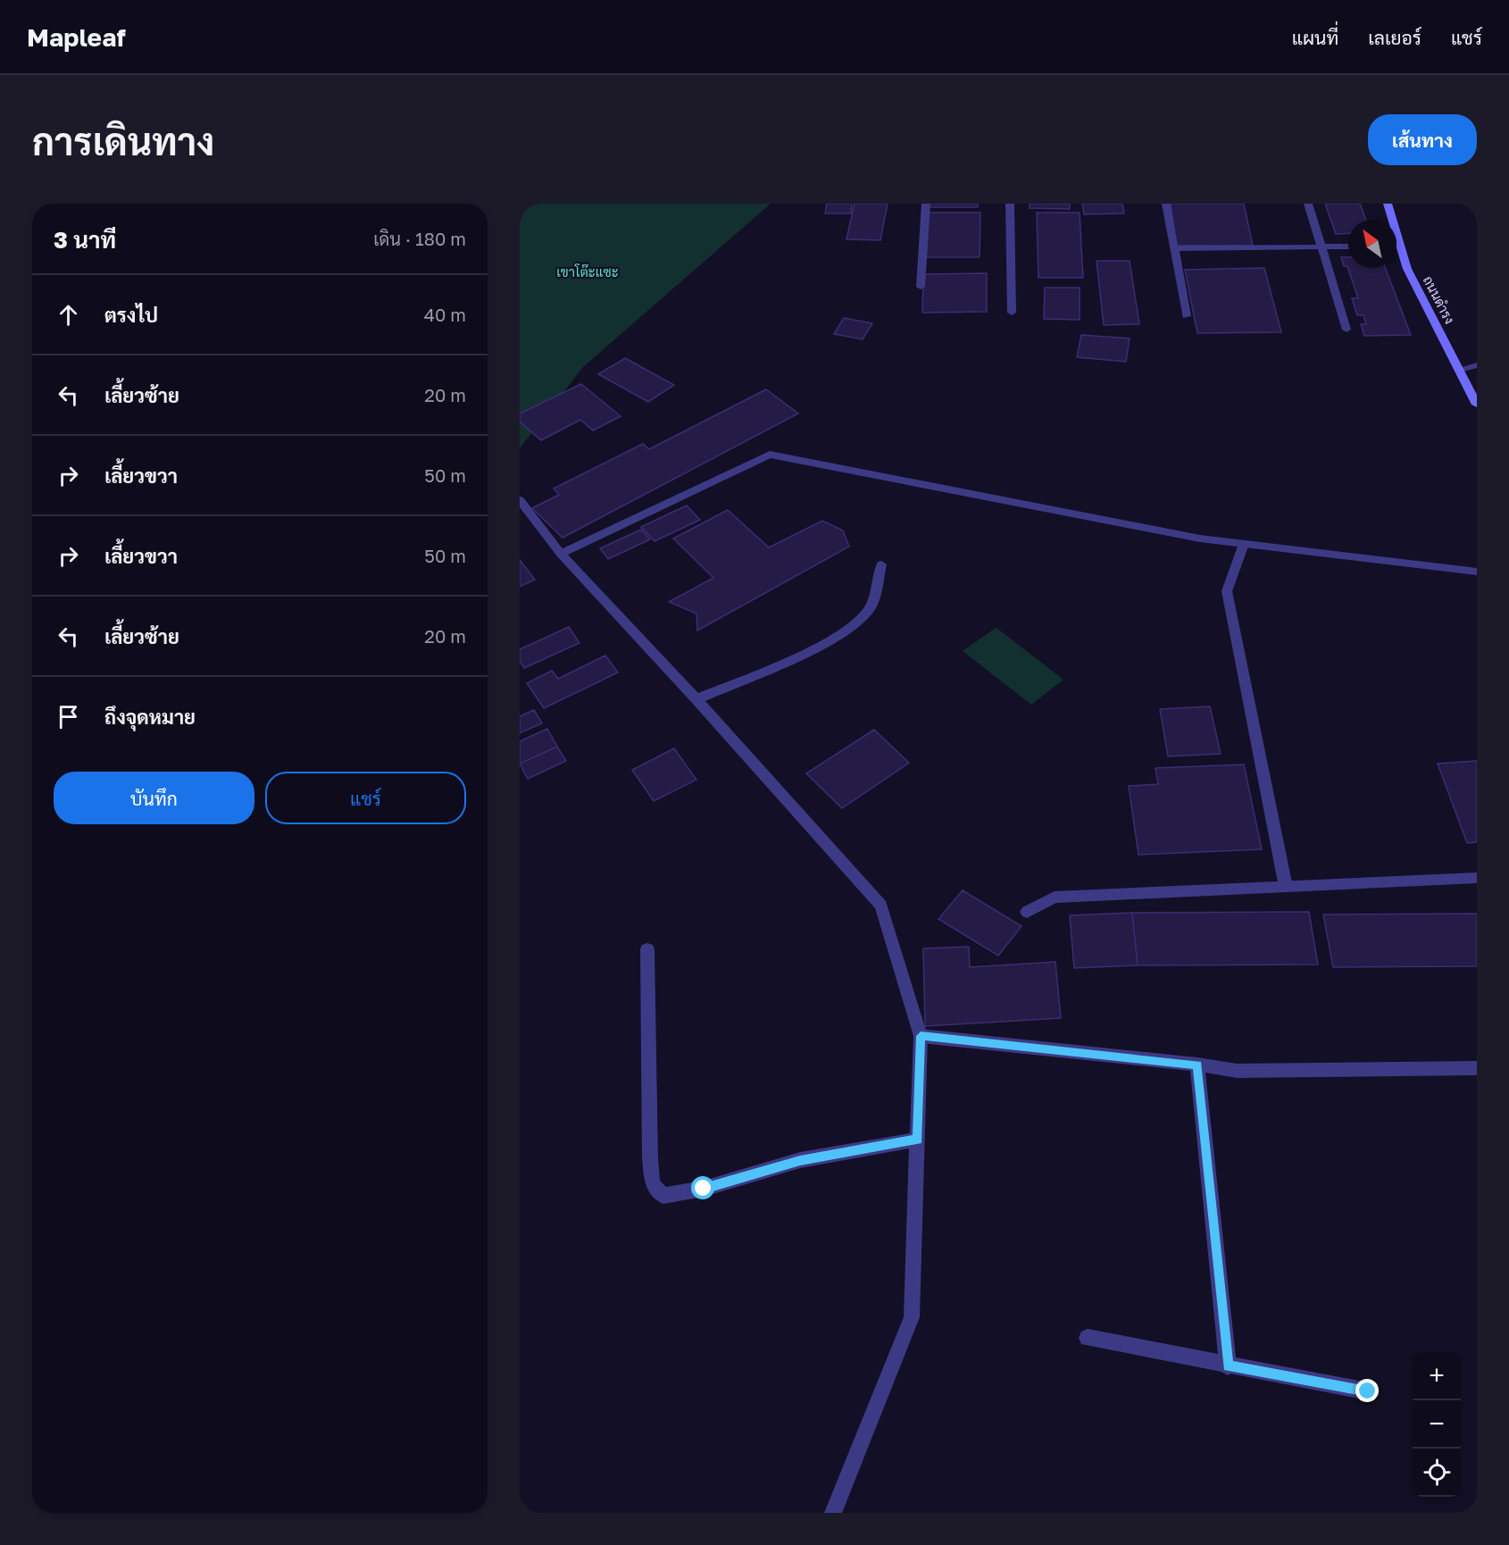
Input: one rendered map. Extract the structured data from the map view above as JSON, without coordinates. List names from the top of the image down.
{
  "streets": {
    "street": ["ถนนดำรง"]
  },
  "parks": ["เขาโต๊ะแซะ"],
  "north": "top left",
  "page": {
    "header": "Mapleaf",
    "nav": ["แผนที่", "เลเยอร์", "แชร์"],
    "buttons": [
      "เส้นทาง",
      ["บันทึก", "แชร์"]
    ],
    "title": "การเดินทาง",
    "heading": ["3 นาที", "เดิน · 180 m"],
    "list": [
      ["ตรงไป", "40 m"],
      ["เลี้ยวซ้าย", "20 m"],
      ["เลี้ยวขวา", "50 m"],
      ["เลี้ยวขวา", "50 m"],
      ["เลี้ยวซ้าย", "20 m"],
      "ถึงจุดหมาย"
    ],
    "map_buttons": ["+", "−"]
  }
}
